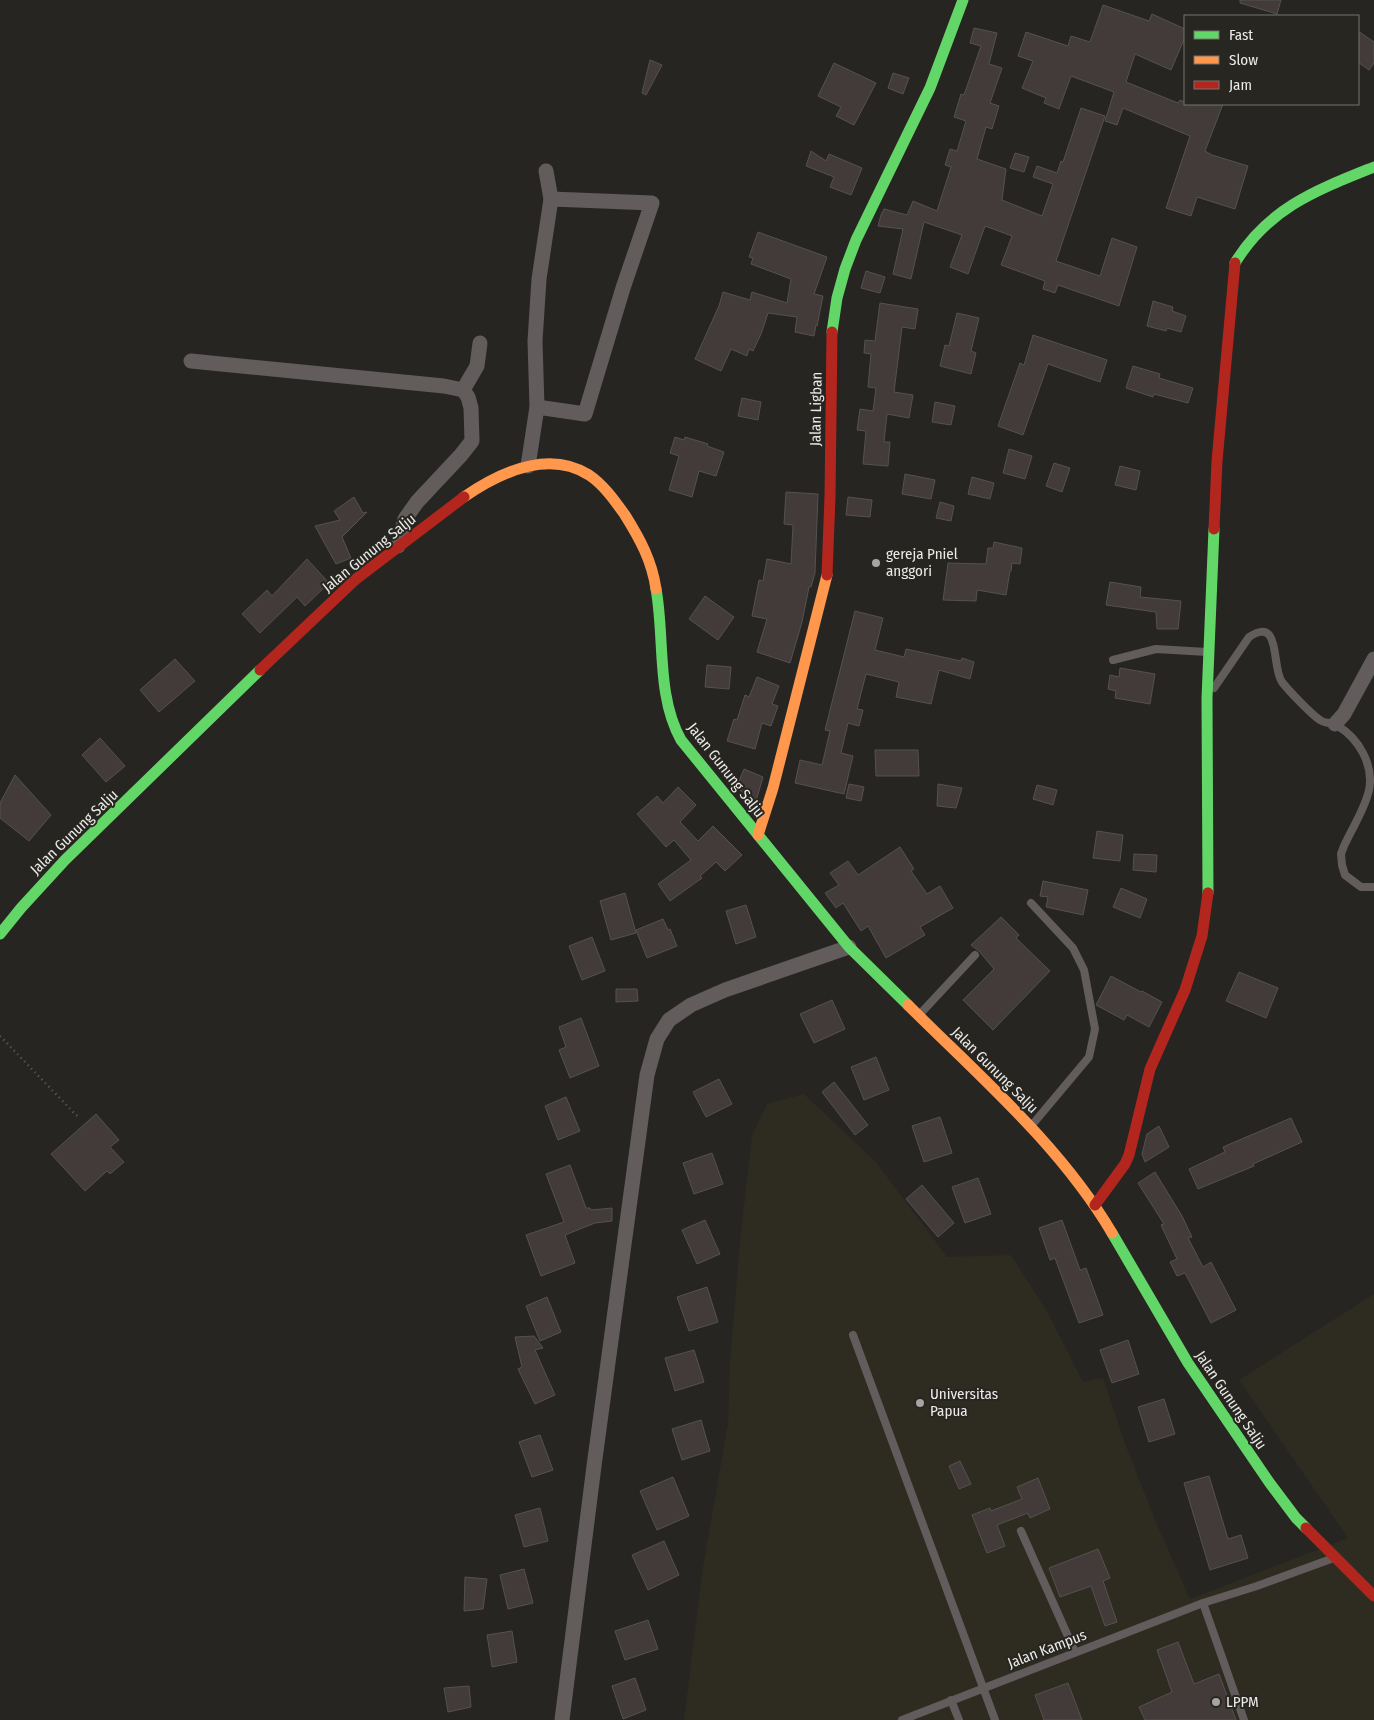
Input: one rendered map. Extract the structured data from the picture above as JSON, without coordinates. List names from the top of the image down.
{
  "streets": {
    "main road": ["Jalan Ligban", "Jalan Gunung Salju"],
    "lane": ["Jalan Kampus"]
  },
  "crossings": [
    ["Jalan Ligban", "Jalan Gunung Salju"],
    ["Jalan Gunung Salju", "Jalan Kampus"]
  ],
  "places": ["gereja Pniel anggori", "Universitas Papua", "LPPM"],
  "legend": ["Fast", "Slow", "Jam"]
}
